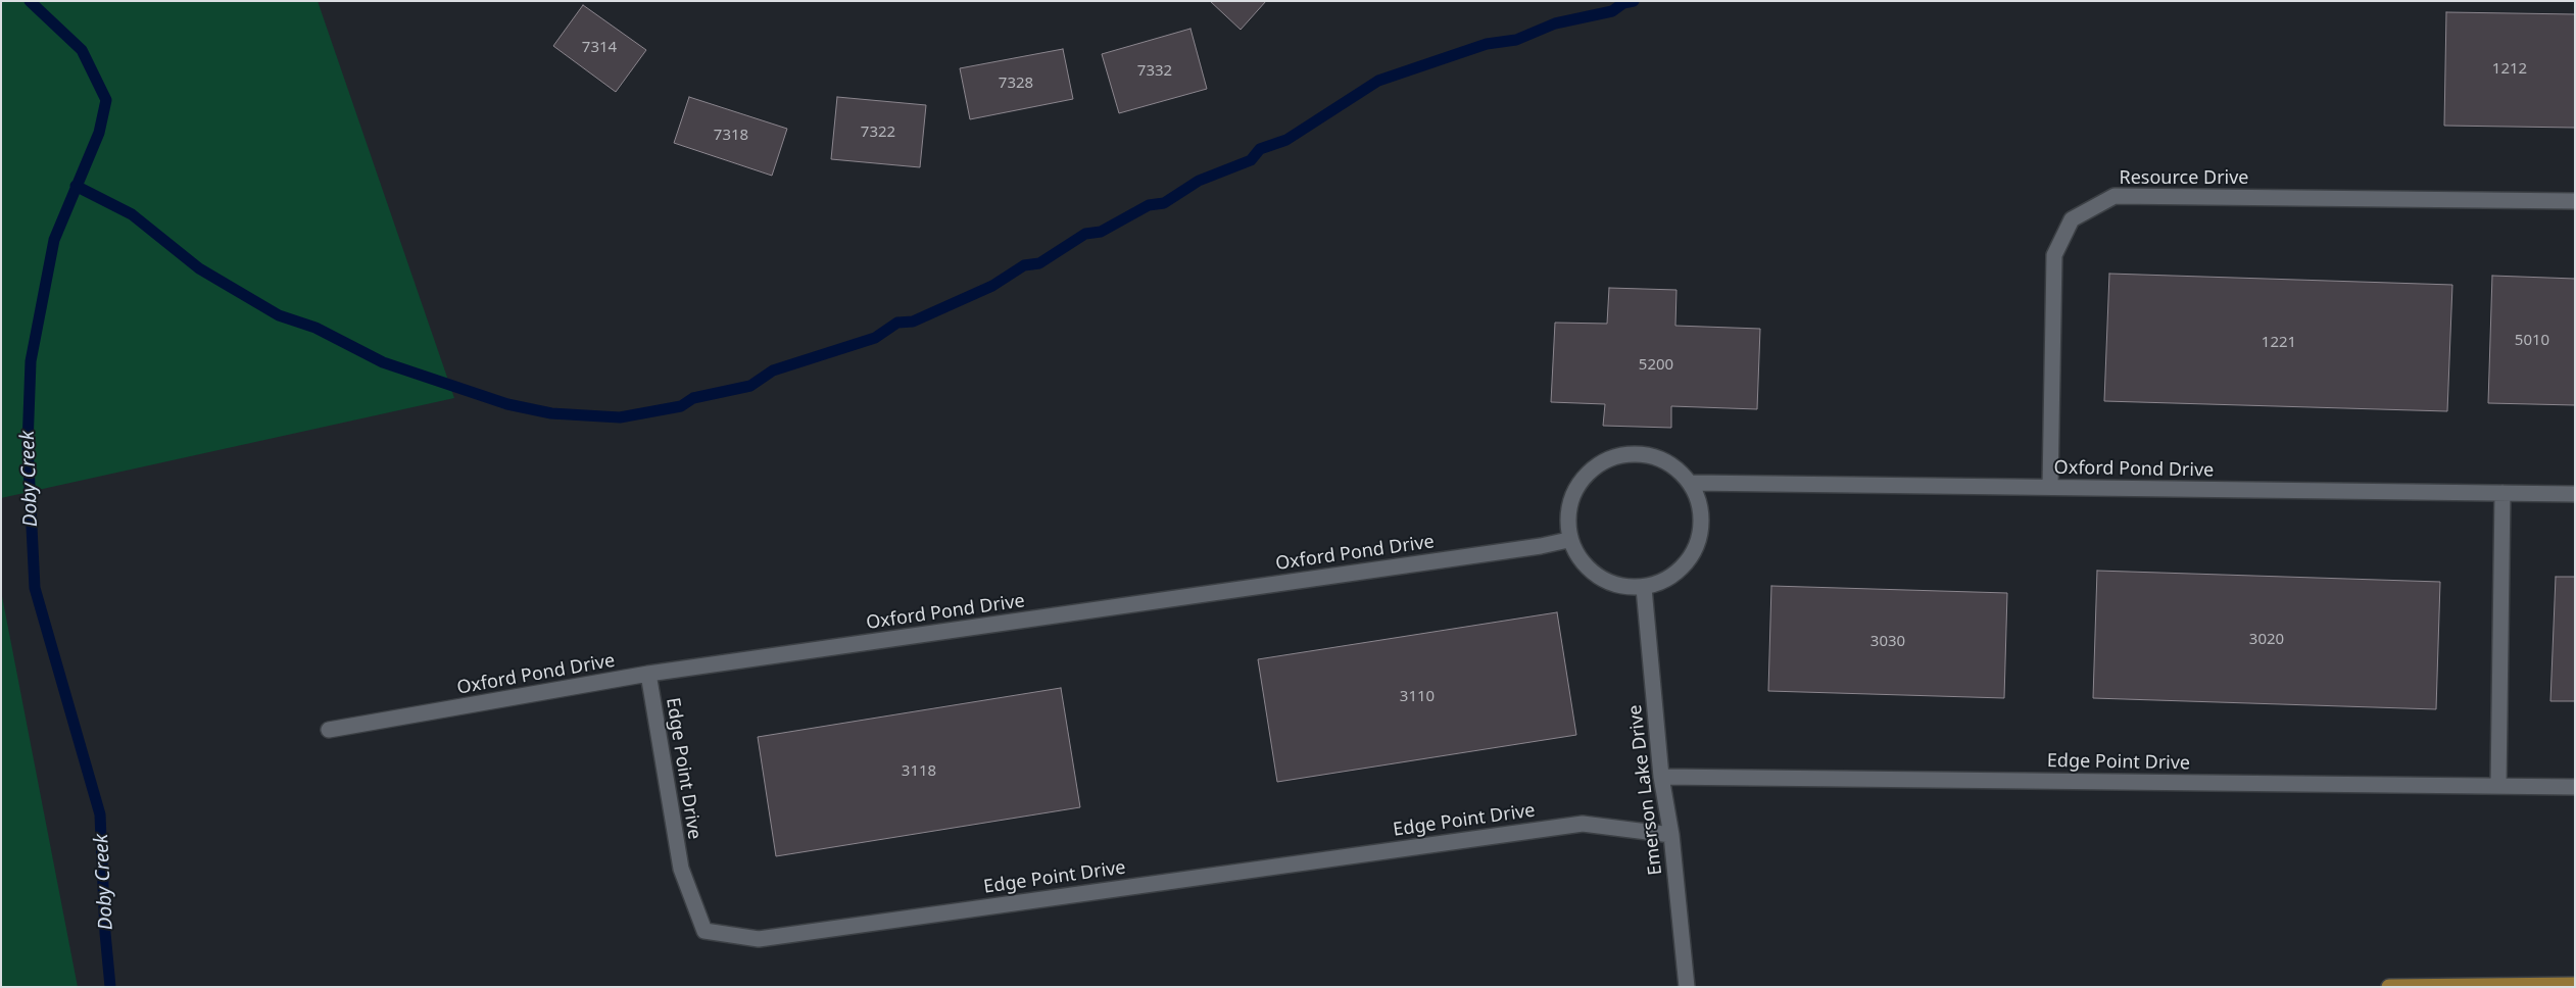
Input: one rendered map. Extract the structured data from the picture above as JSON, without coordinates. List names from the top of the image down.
{
  "streets": {
    "street": [
      "Resource Drive",
      "Oxford Pond Drive",
      "Edge Point Drive",
      "Emerson Lake Drive"
    ]
  },
  "crossings": [
    ["Resource Drive", "Oxford Pond Drive"],
    ["Oxford Pond Drive", "Edge Point Drive"],
    ["Oxford Pond Drive", "Emerson Lake Drive"],
    ["Edge Point Drive", "Emerson Lake Drive"]
  ],
  "water": ["Doby Creek"],
  "house_numbers": [
    "7314",
    "1212",
    "7332",
    "7328",
    "7322",
    "7318",
    "5010",
    "1221",
    "5200",
    "3020",
    "3030",
    "3110",
    "3118"
  ]
}
